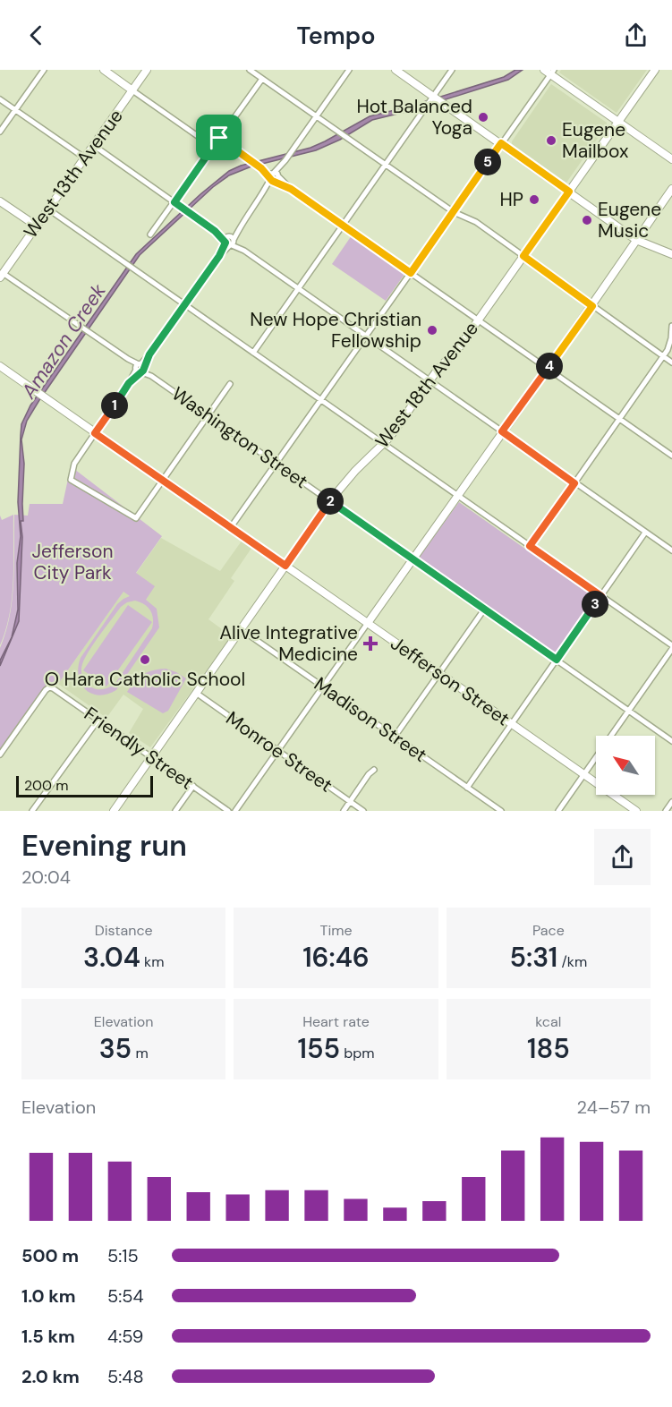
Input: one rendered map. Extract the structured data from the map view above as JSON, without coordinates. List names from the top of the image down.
{
  "streets": {
    "street": [
      "West 13th Avenue",
      "West 18th Avenue",
      "Washington Street",
      "Jefferson Street",
      "Madison Street",
      "Friendly Street",
      "Monroe Street"
    ]
  },
  "crossings": [
    ["West 13th Avenue", "Washington Street"],
    ["West 18th Avenue", "Washington Street"],
    ["West 18th Avenue", "Jefferson Street"],
    ["West 18th Avenue", "Madison Street"],
    ["West 18th Avenue", "Friendly Street"],
    ["West 18th Avenue", "Monroe Street"]
  ],
  "water": ["Amazon Creek"],
  "parks": ["Jefferson City Park"],
  "places": {
    "other": [
      "Hot Balanced Yoga",
      "Eugene Mailbox",
      "HP",
      "Eugene Music",
      "New Hope Christian Fellowship",
      "O Hara Catholic School"
    ],
    "health": ["Alive Integrative Medicine"]
  },
  "scale_bar": "200 m",
  "north": "top left",
  "page": {
    "header": "Tempo",
    "pins": [
      "5",
      "4",
      "1",
      "2",
      "3"
    ],
    "scale": "200 m",
    "heading": ["Evening run", "20:04"],
    "stats": [
      ["Distance", "3.04 km"],
      ["Time", "16:46"],
      ["Pace", "5:31 /km"],
      ["Elevation", "35 m"],
      ["Heart rate", "155 bpm"],
      ["kcal", "185"]
    ],
    "chart": ["Elevation", "24–57 m"],
    "list": [
      {
        "name": "500 m",
        "note": "5:15"
      },
      {
        "name": "1.0 km",
        "note": "5:54"
      },
      {
        "name": "1.5 km",
        "note": "4:59"
      },
      {
        "name": "2.0 km",
        "note": "5:48"
      }
    ]
  }
}
